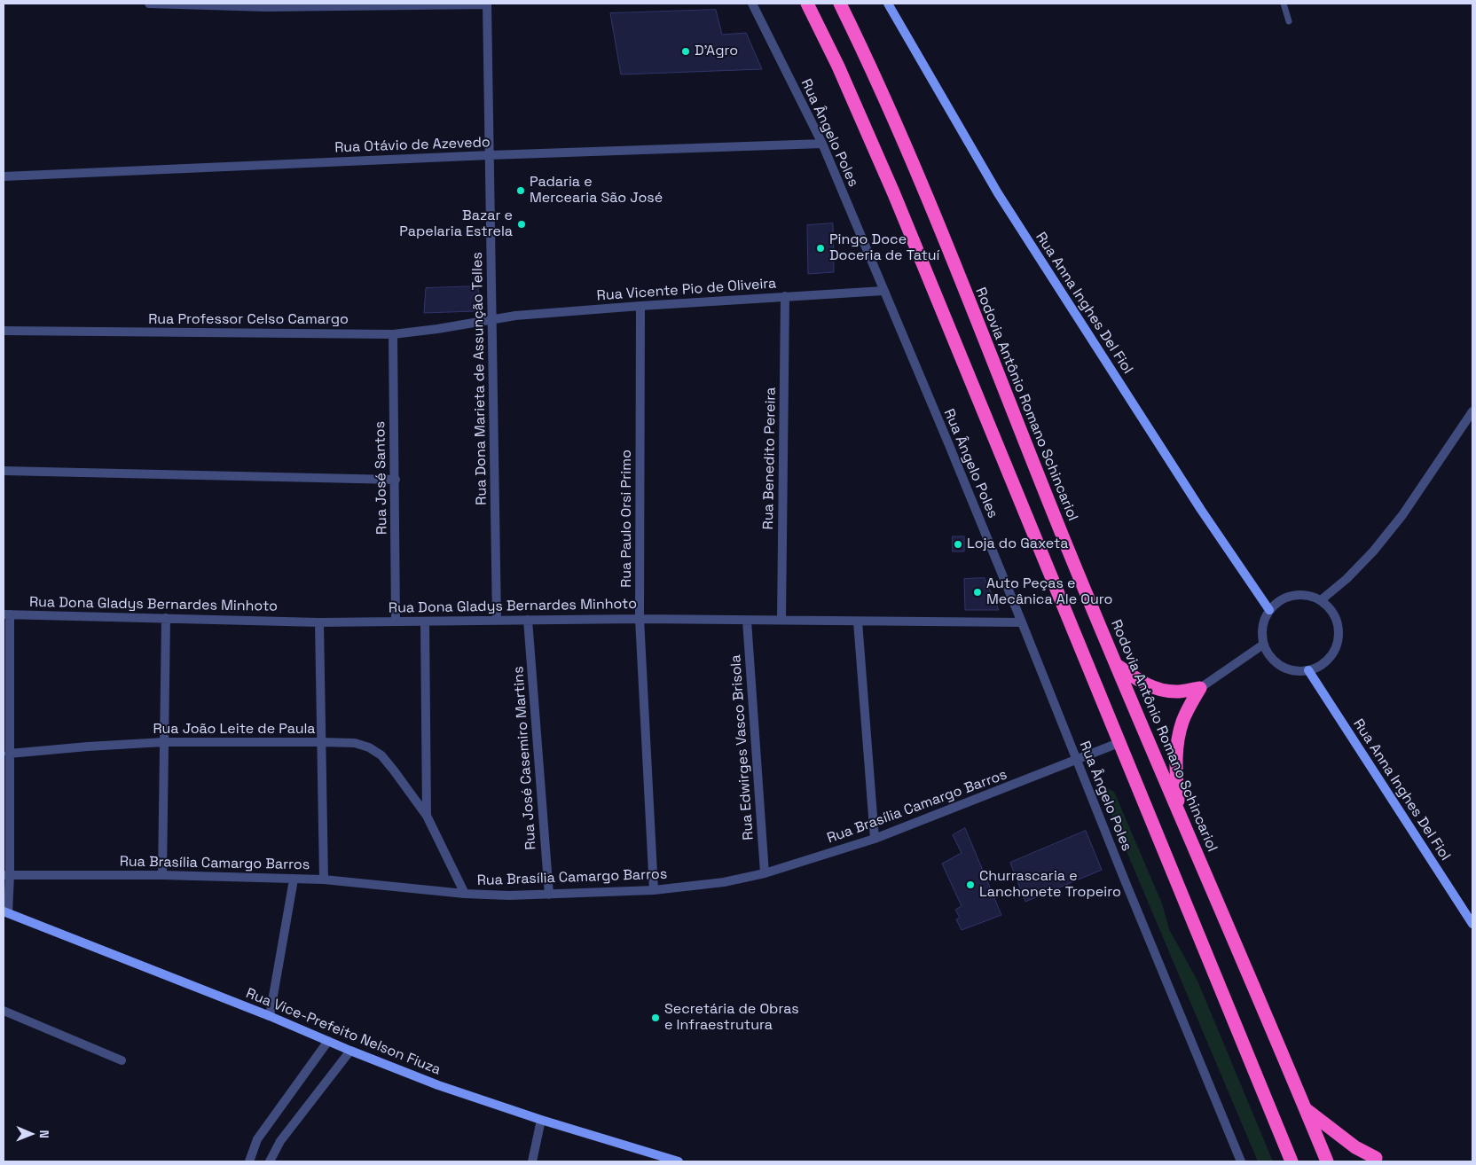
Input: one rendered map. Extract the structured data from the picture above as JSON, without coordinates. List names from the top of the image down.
{
  "streets": {
    "highway": ["Rodovia Antônio Romano Schincariol"],
    "street": [
      "Rua Ângelo Poles",
      "Rua Otávio de Azevedo",
      "Rua Vicente Pio de Oliveira",
      "Rua Anna Inghes Del Fiol",
      "Rua Professor Celso Camargo",
      "Rua Dona Marieta de Assunção Telles",
      "Rua Benedito Pereira",
      "Rua José Santos",
      "Rua Paulo Orsi Primo",
      "Rua Dona Gladys Bernardes Minhoto",
      "Rua João Leite de Paula",
      "Rua Edwirges Vasco Brisola",
      "Rua José Casemiro Martins",
      "Rua Brasília Camargo Barros",
      "Rua Vice-Prefeito Nelson Fiuza"
    ]
  },
  "crossings": [
    ["Rua Ângelo Poles", "Rua Otávio de Azevedo"],
    ["Rua Ângelo Poles", "Rua Vicente Pio de Oliveira"],
    ["Rua Ângelo Poles", "Rua Dona Gladys Bernardes Minhoto"],
    ["Rua Ângelo Poles", "Rua Brasília Camargo Barros"],
    ["Rua Otávio de Azevedo", "Rua Dona Marieta de Assunção Telles"],
    ["Rua Vicente Pio de Oliveira", "Rua Professor Celso Camargo"],
    ["Rua Vicente Pio de Oliveira", "Rua Dona Marieta de Assunção Telles"],
    ["Rua Vicente Pio de Oliveira", "Rua Benedito Pereira"],
    ["Rua Vicente Pio de Oliveira", "Rua Paulo Orsi Primo"],
    ["Rua Professor Celso Camargo", "Rua Dona Marieta de Assunção Telles"],
    ["Rua Professor Celso Camargo", "Rua José Santos"],
    ["Rua Dona Marieta de Assunção Telles", "Rua Dona Gladys Bernardes Minhoto"],
    ["Rua Benedito Pereira", "Rua Dona Gladys Bernardes Minhoto"],
    ["Rua José Santos", "Rua Dona Gladys Bernardes Minhoto"],
    ["Rua Paulo Orsi Primo", "Rua Dona Gladys Bernardes Minhoto"],
    ["Rua Paulo Orsi Primo", "Rua Brasília Camargo Barros"],
    ["Rua Dona Gladys Bernardes Minhoto", "Rua João Leite de Paula"],
    ["Rua Dona Gladys Bernardes Minhoto", "Rua Edwirges Vasco Brisola"],
    ["Rua Dona Gladys Bernardes Minhoto", "Rua José Casemiro Martins"],
    ["Rua João Leite de Paula", "Rua Brasília Camargo Barros"],
    ["Rua Edwirges Vasco Brisola", "Rua Brasília Camargo Barros"],
    ["Rua José Casemiro Martins", "Rua Brasília Camargo Barros"]
  ],
  "places": [
    "D'Agro",
    "Padaria e Mercearia São José",
    "Bazar e Papelaria Estrela",
    "Pingo Doce Doceria de Tatuí",
    "Loja do Gaxeta",
    "Auto Peças e Mecânica Ale Ouro",
    "Churrascaria e Lanchonete Tropeiro",
    "Secretária de Obras e Infraestrutura"
  ],
  "north": "right"
}
